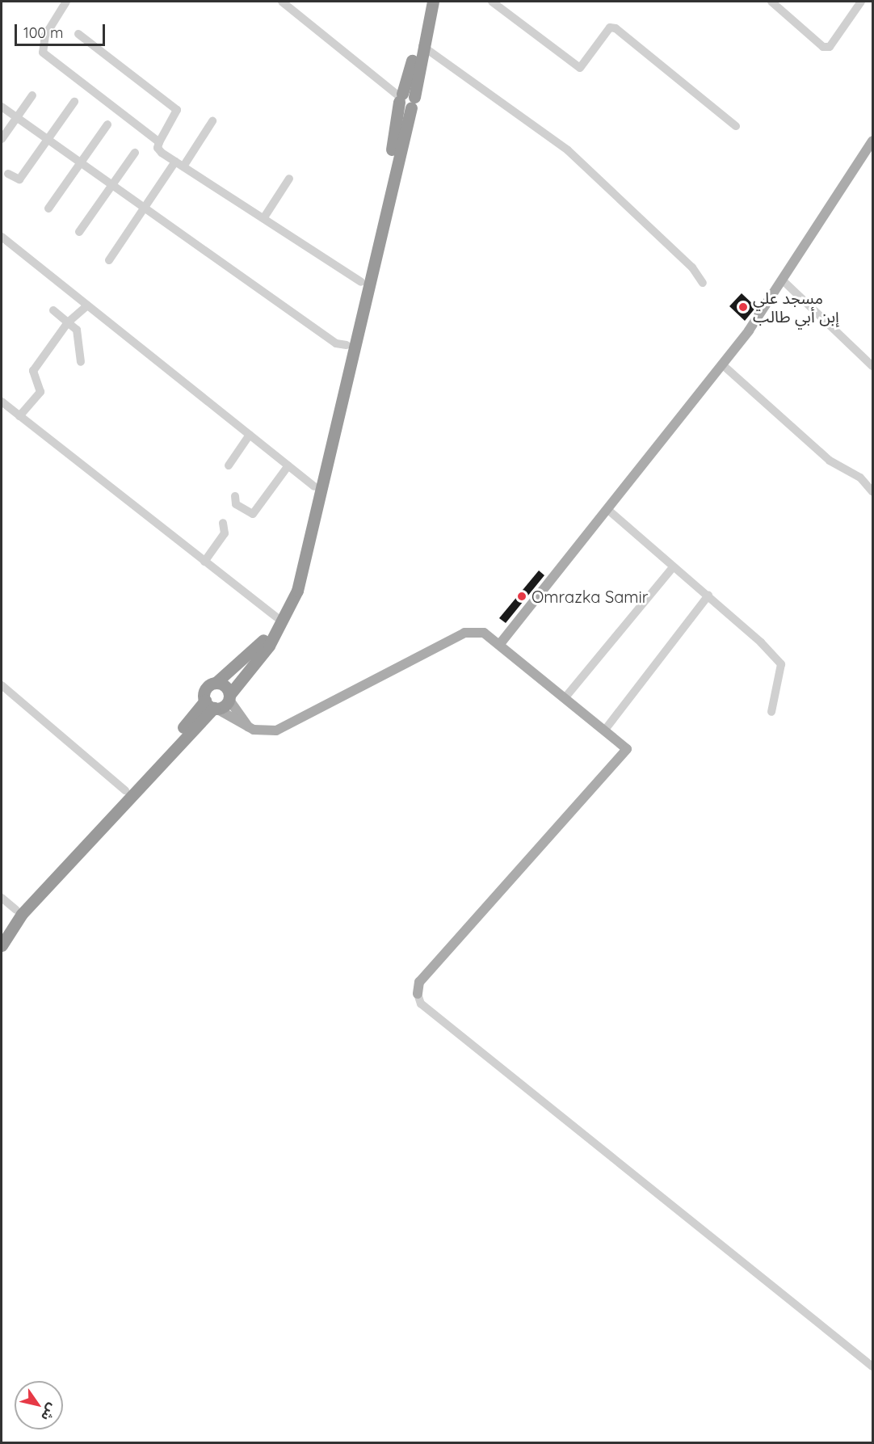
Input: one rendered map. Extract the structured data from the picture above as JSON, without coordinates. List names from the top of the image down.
{
  "places": ["مسجد علي إبن أبي طالب", "Omrazka Samir"],
  "scale_bar": "100 m",
  "north": "bottom right"
}
